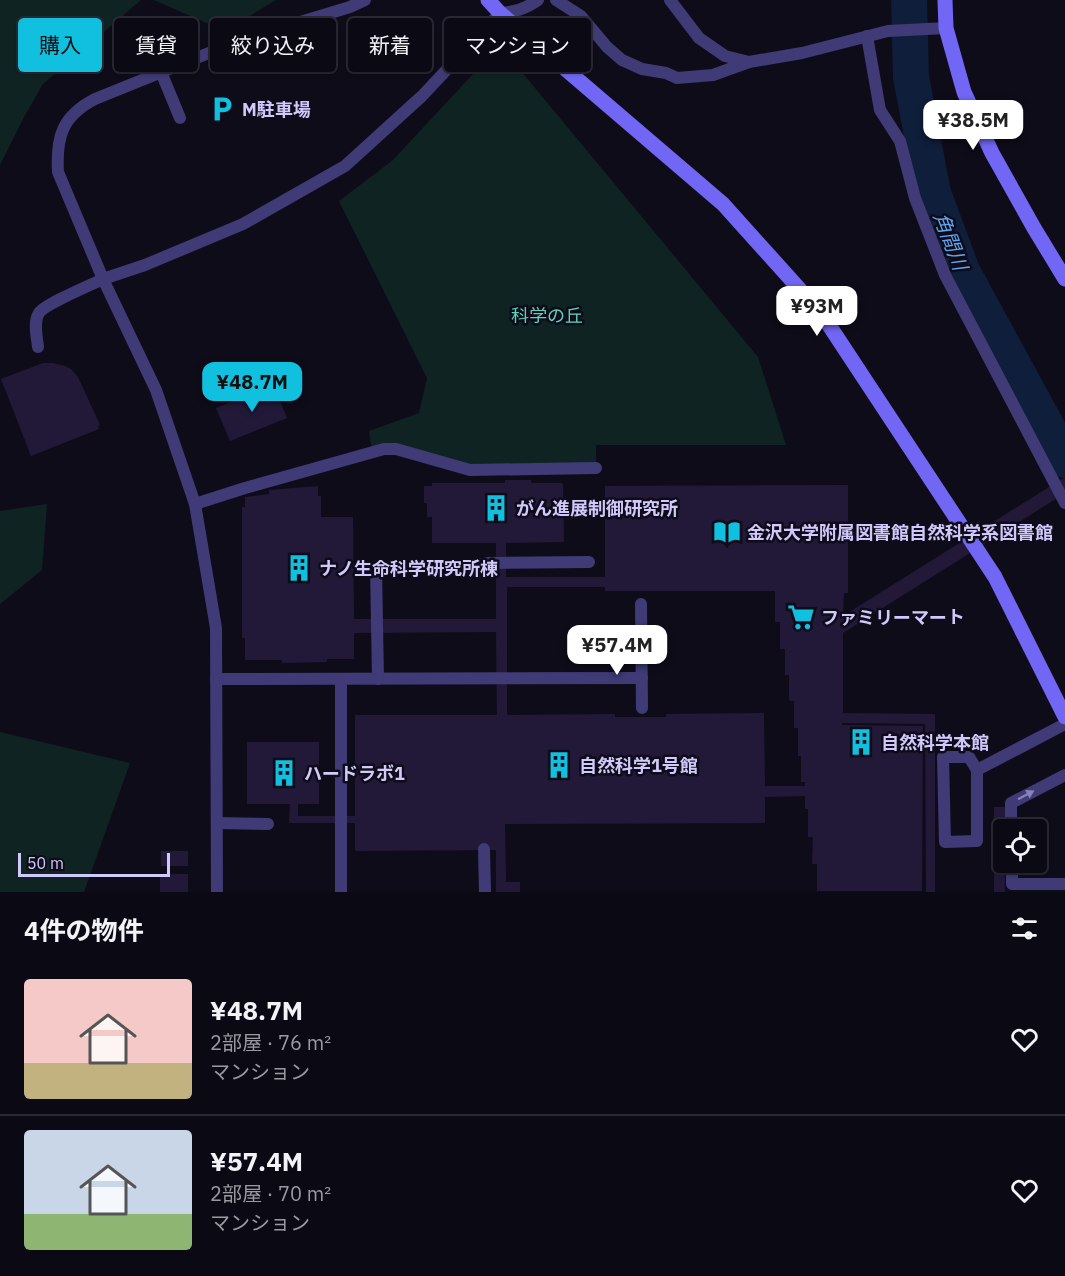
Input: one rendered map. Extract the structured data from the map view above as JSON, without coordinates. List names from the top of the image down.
{
  "water": ["角間川"],
  "parks": ["科学の丘"],
  "places": {
    "parking": ["M駐車場"],
    "building": [
      "がん進展制御研究所",
      "ナノ生命科学研究所棟",
      "自然科学本館",
      "自然科学1号館",
      "ハードラボ1"
    ],
    "library": ["金沢大学附属図書館自然科学系図書館"],
    "supermarket": ["ファミリーマート"]
  },
  "scale_bar": "50 m",
  "page": {
    "chip": [
      "購入",
      "賃貸",
      "絞り込み",
      "新着",
      "マンション"
    ],
    "price": [
      "¥38.5M",
      "¥93M",
      "¥48.7M",
      "¥57.4M"
    ],
    "scale": "50 m",
    "heading": "4件の物件",
    "list": [
      {
        "name": "¥48.7M",
        "note": "2部屋 · 76 m² · マンション"
      },
      {
        "name": "¥57.4M",
        "note": "2部屋 · 70 m² · マンション"
      }
    ]
  }
}
